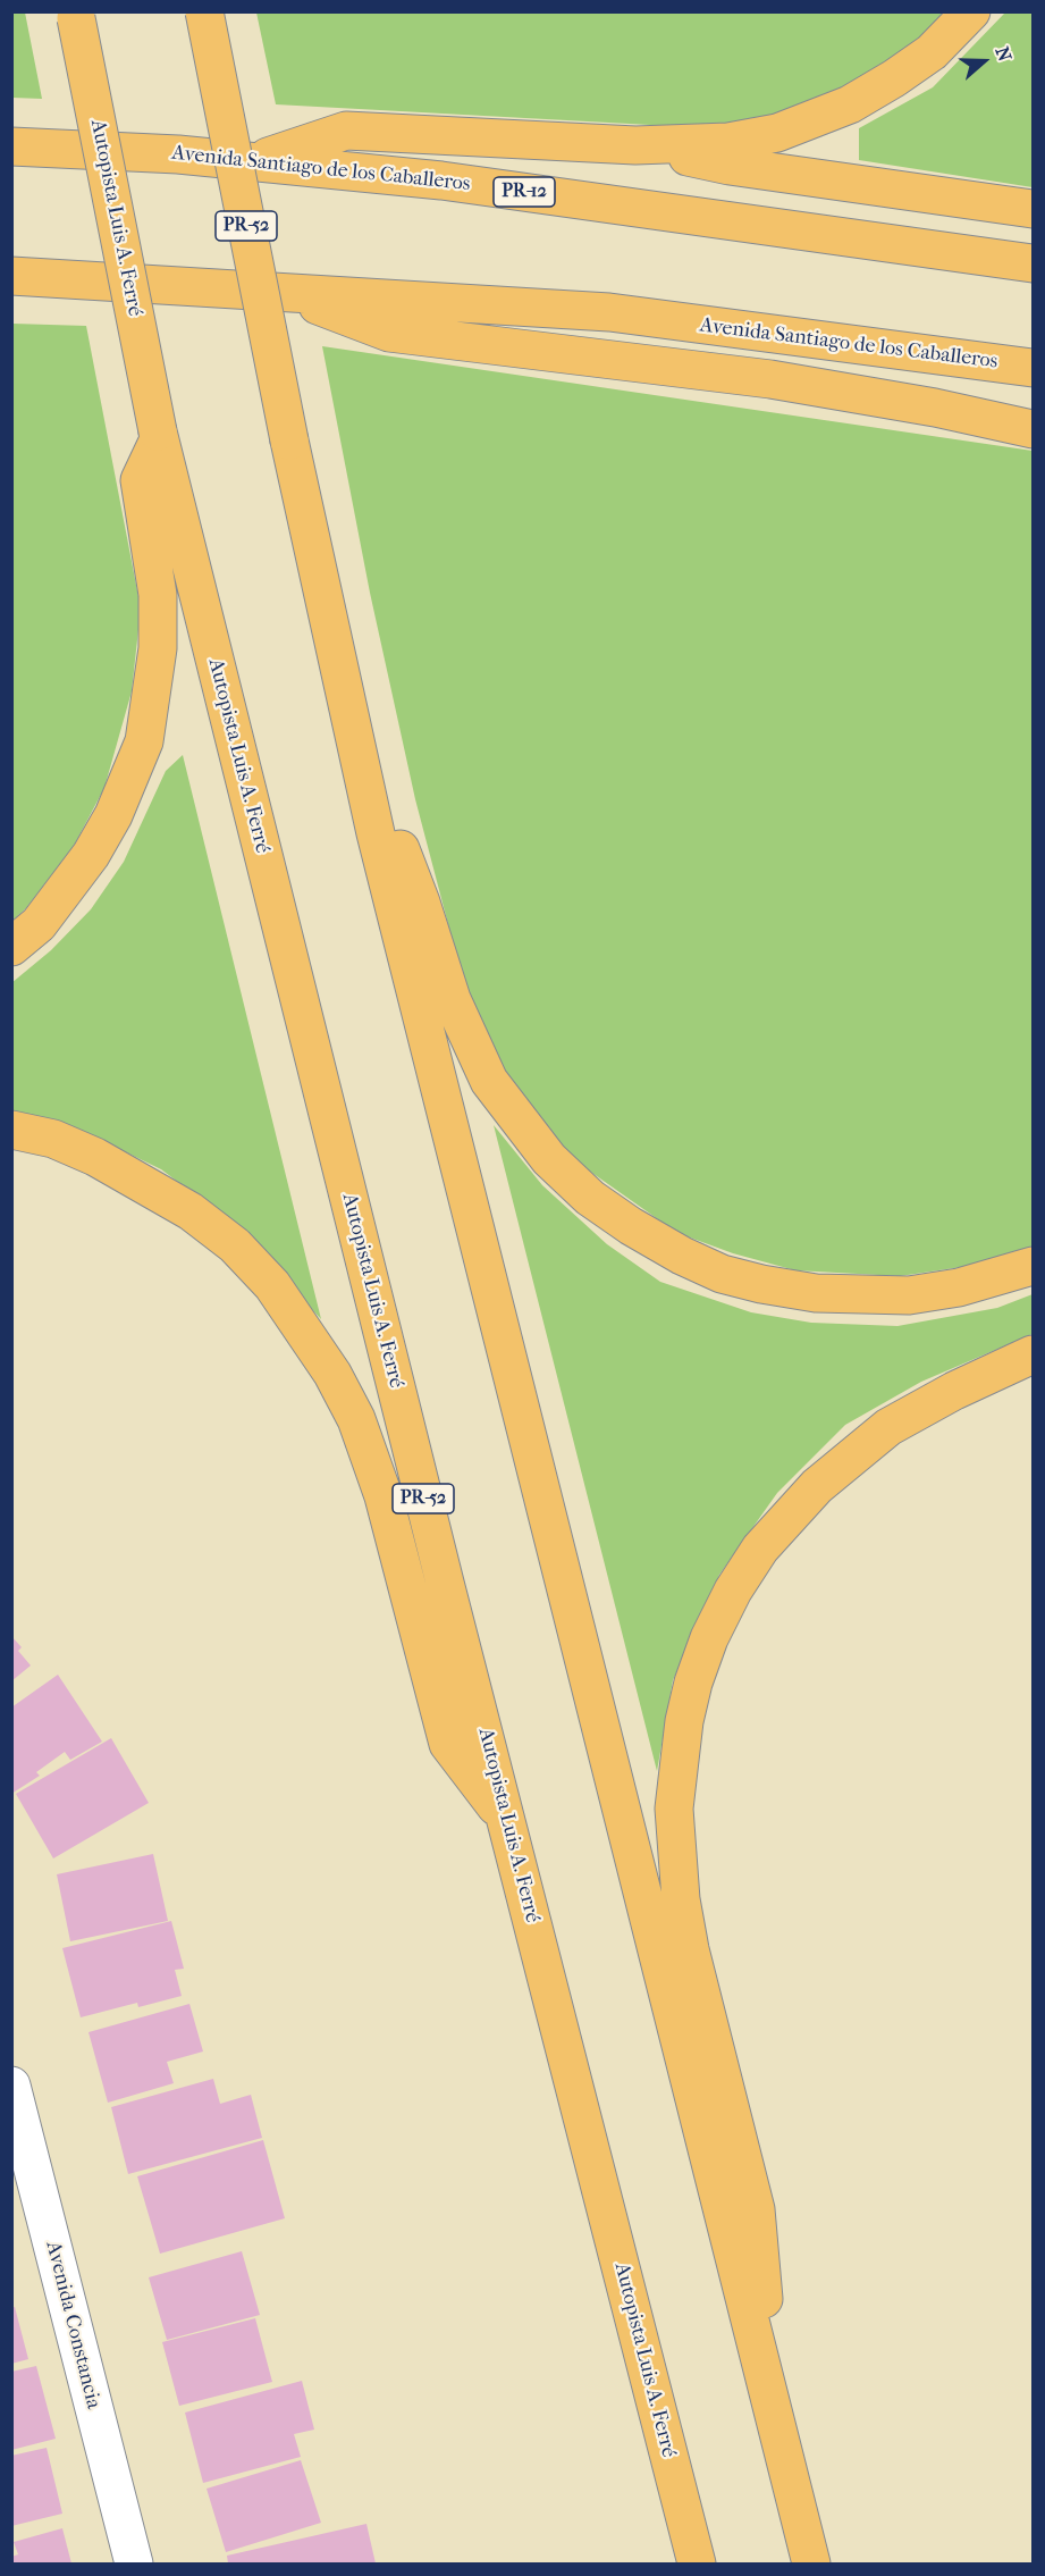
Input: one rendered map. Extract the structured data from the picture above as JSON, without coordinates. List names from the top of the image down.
{
  "streets": {
    "highway": [
      "Avenida Santiago de los Caballeros",
      "PR-12",
      "Autopista Luis A. Ferré",
      "PR-52"
    ],
    "street": ["Avenida Constancia"]
  },
  "north": "right"
}
